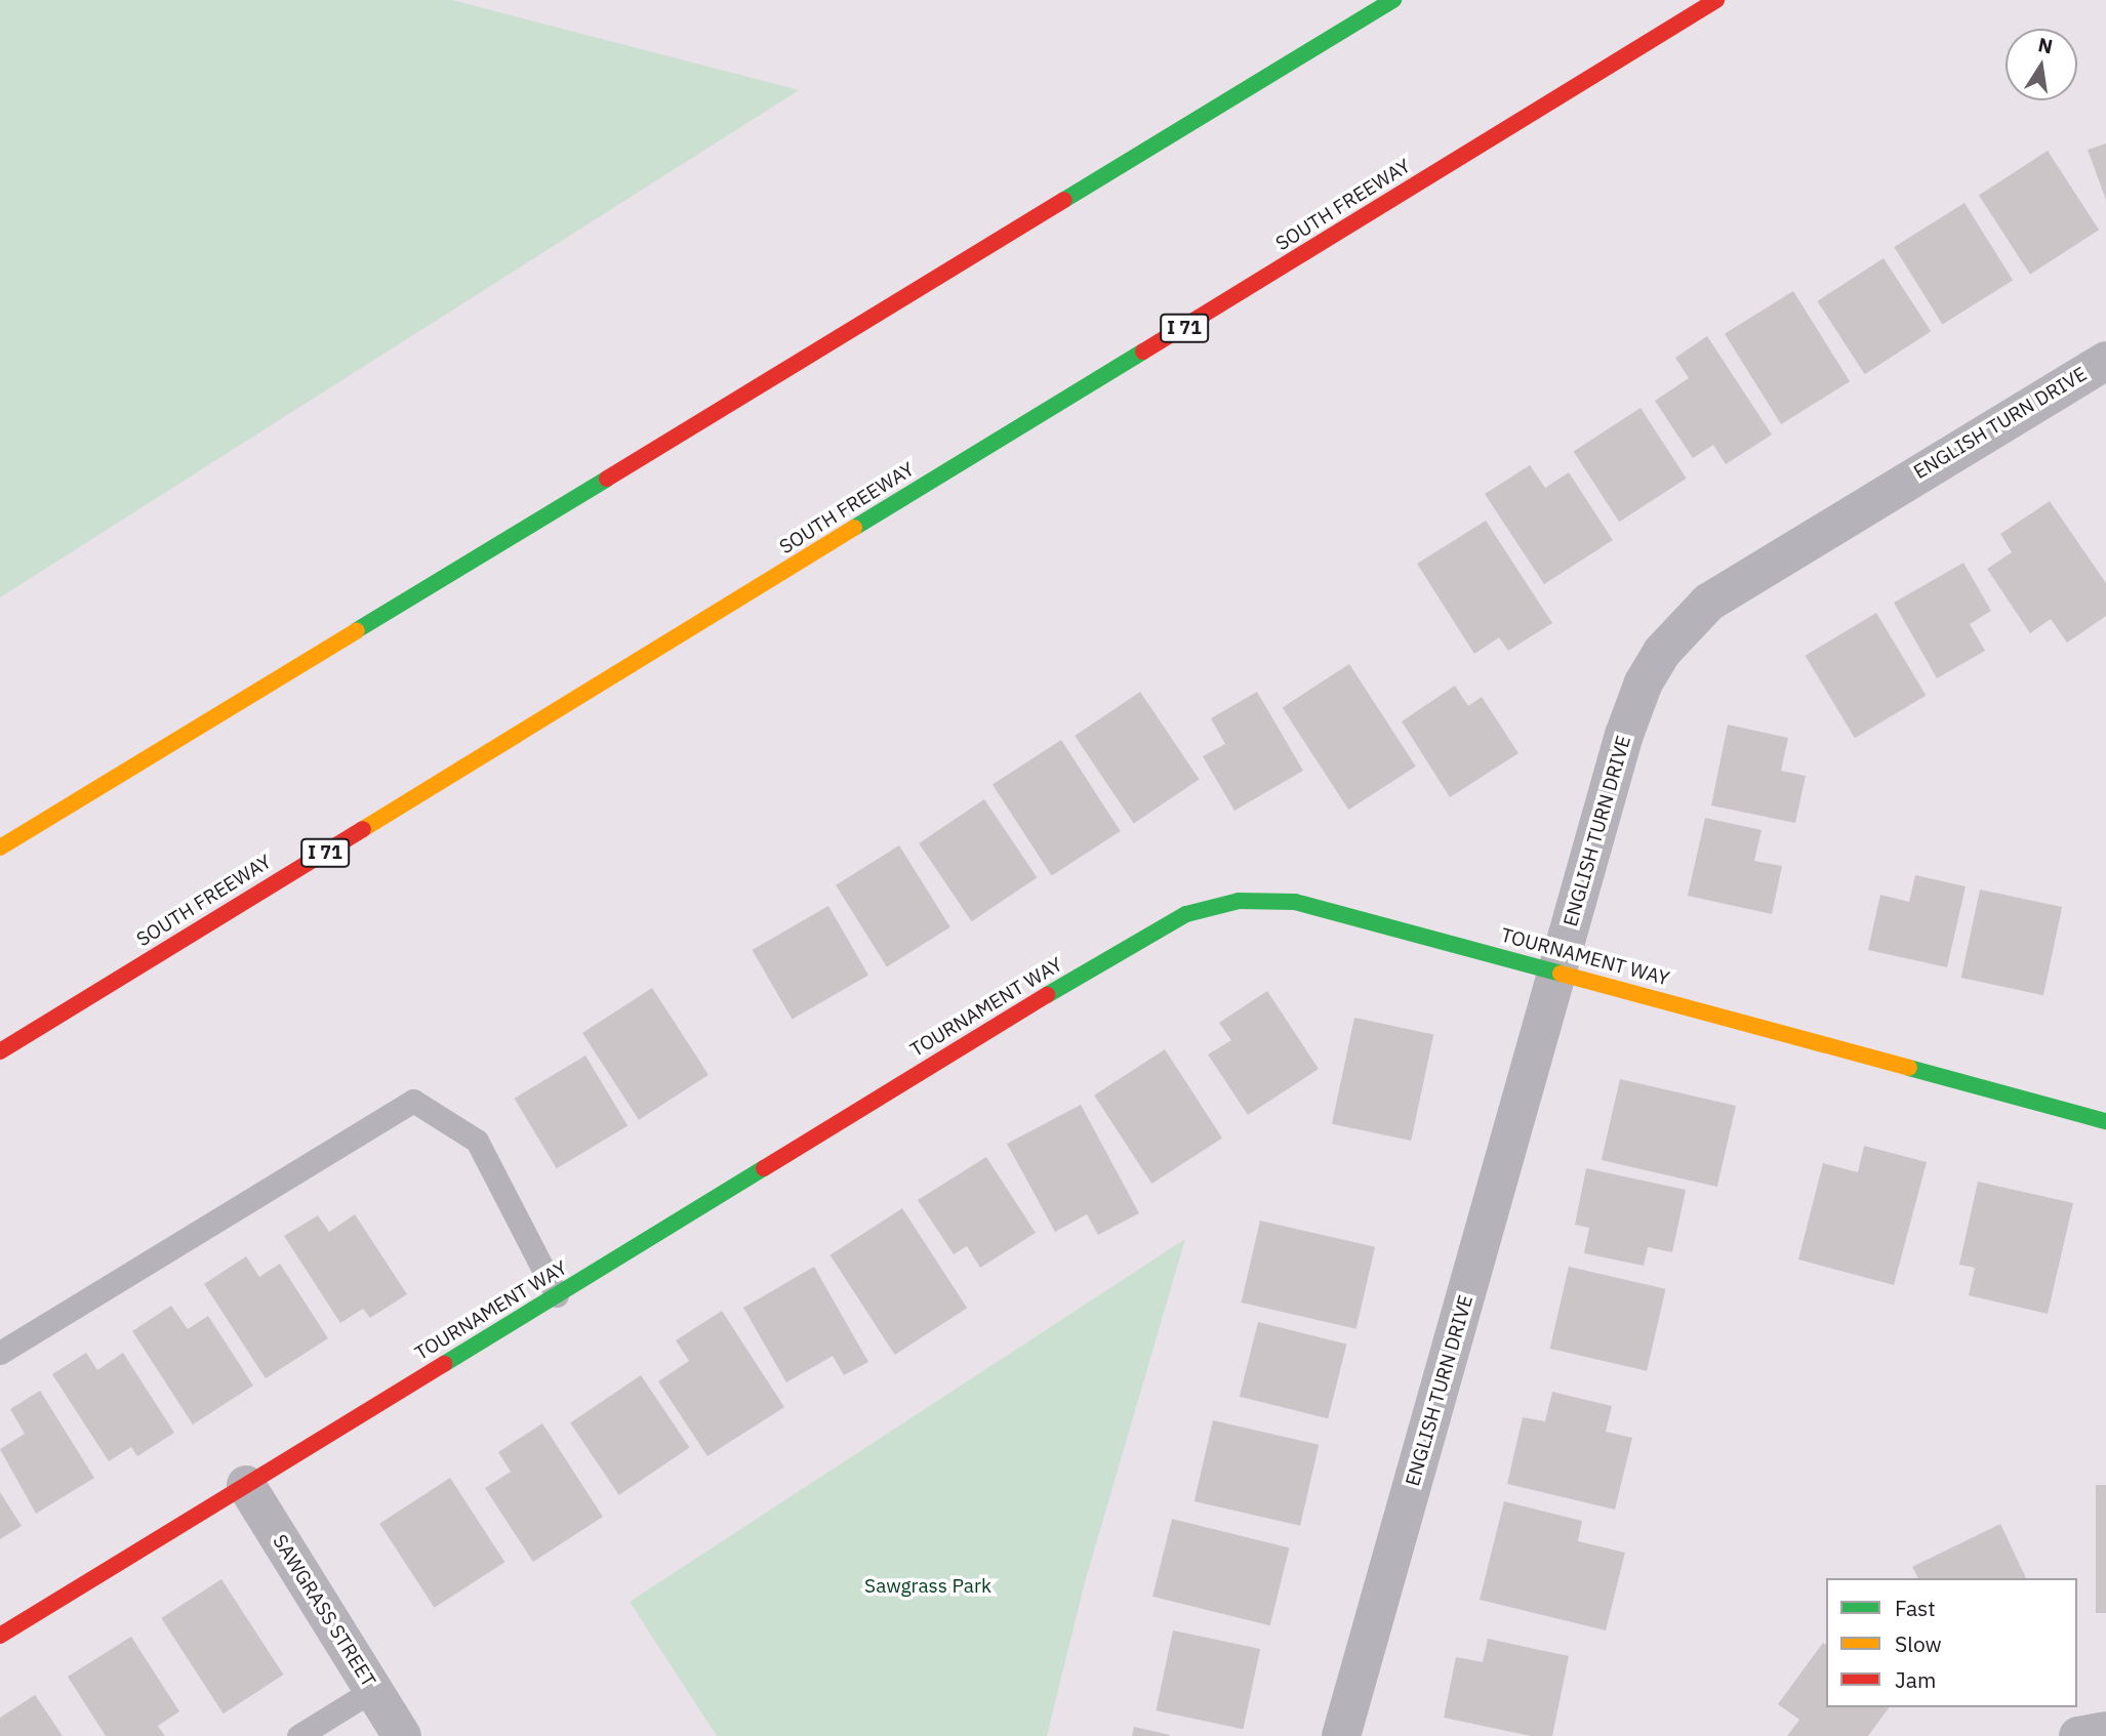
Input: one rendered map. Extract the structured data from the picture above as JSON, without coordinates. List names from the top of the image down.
{
  "streets": {
    "main road": ["SOUTH FREEWAY", "I 71", "TOURNAMENT WAY"],
    "street": ["ENGLISH TURN DRIVE", "SAWGRASS STREET"]
  },
  "crossings": [
    ["ENGLISH TURN DRIVE", "TOURNAMENT WAY"],
    ["TOURNAMENT WAY", "SAWGRASS STREET"]
  ],
  "parks": ["Sawgrass Park"],
  "legend": ["Fast", "Slow", "Jam"],
  "north": "top"
}
